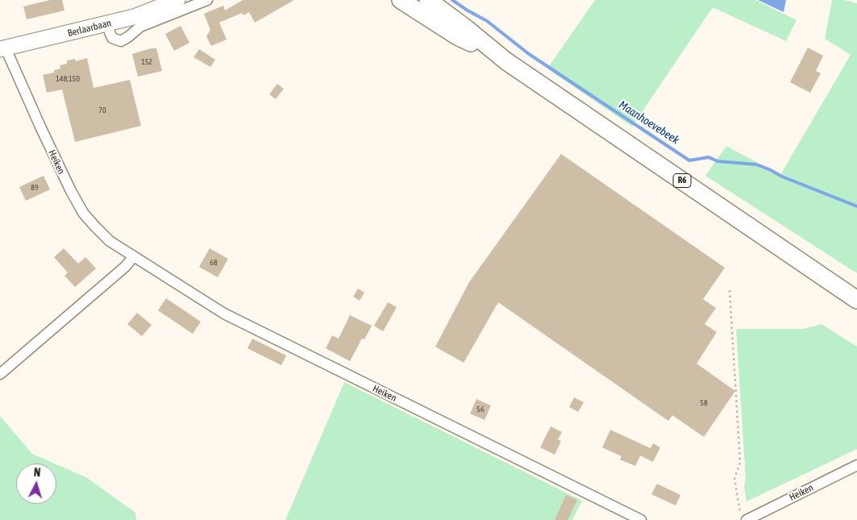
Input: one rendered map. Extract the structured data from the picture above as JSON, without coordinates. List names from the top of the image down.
{
  "streets": {
    "main road": ["R6"],
    "street": ["Berlaarbaan", "Heiken"]
  },
  "crossings": [
    ["Berlaarbaan", "Heiken"]
  ],
  "water": ["Maanhoevebeek"],
  "house_numbers": [
    "152",
    "148;150",
    "70",
    "89",
    "68",
    "58",
    "56"
  ],
  "north": "top"
}
